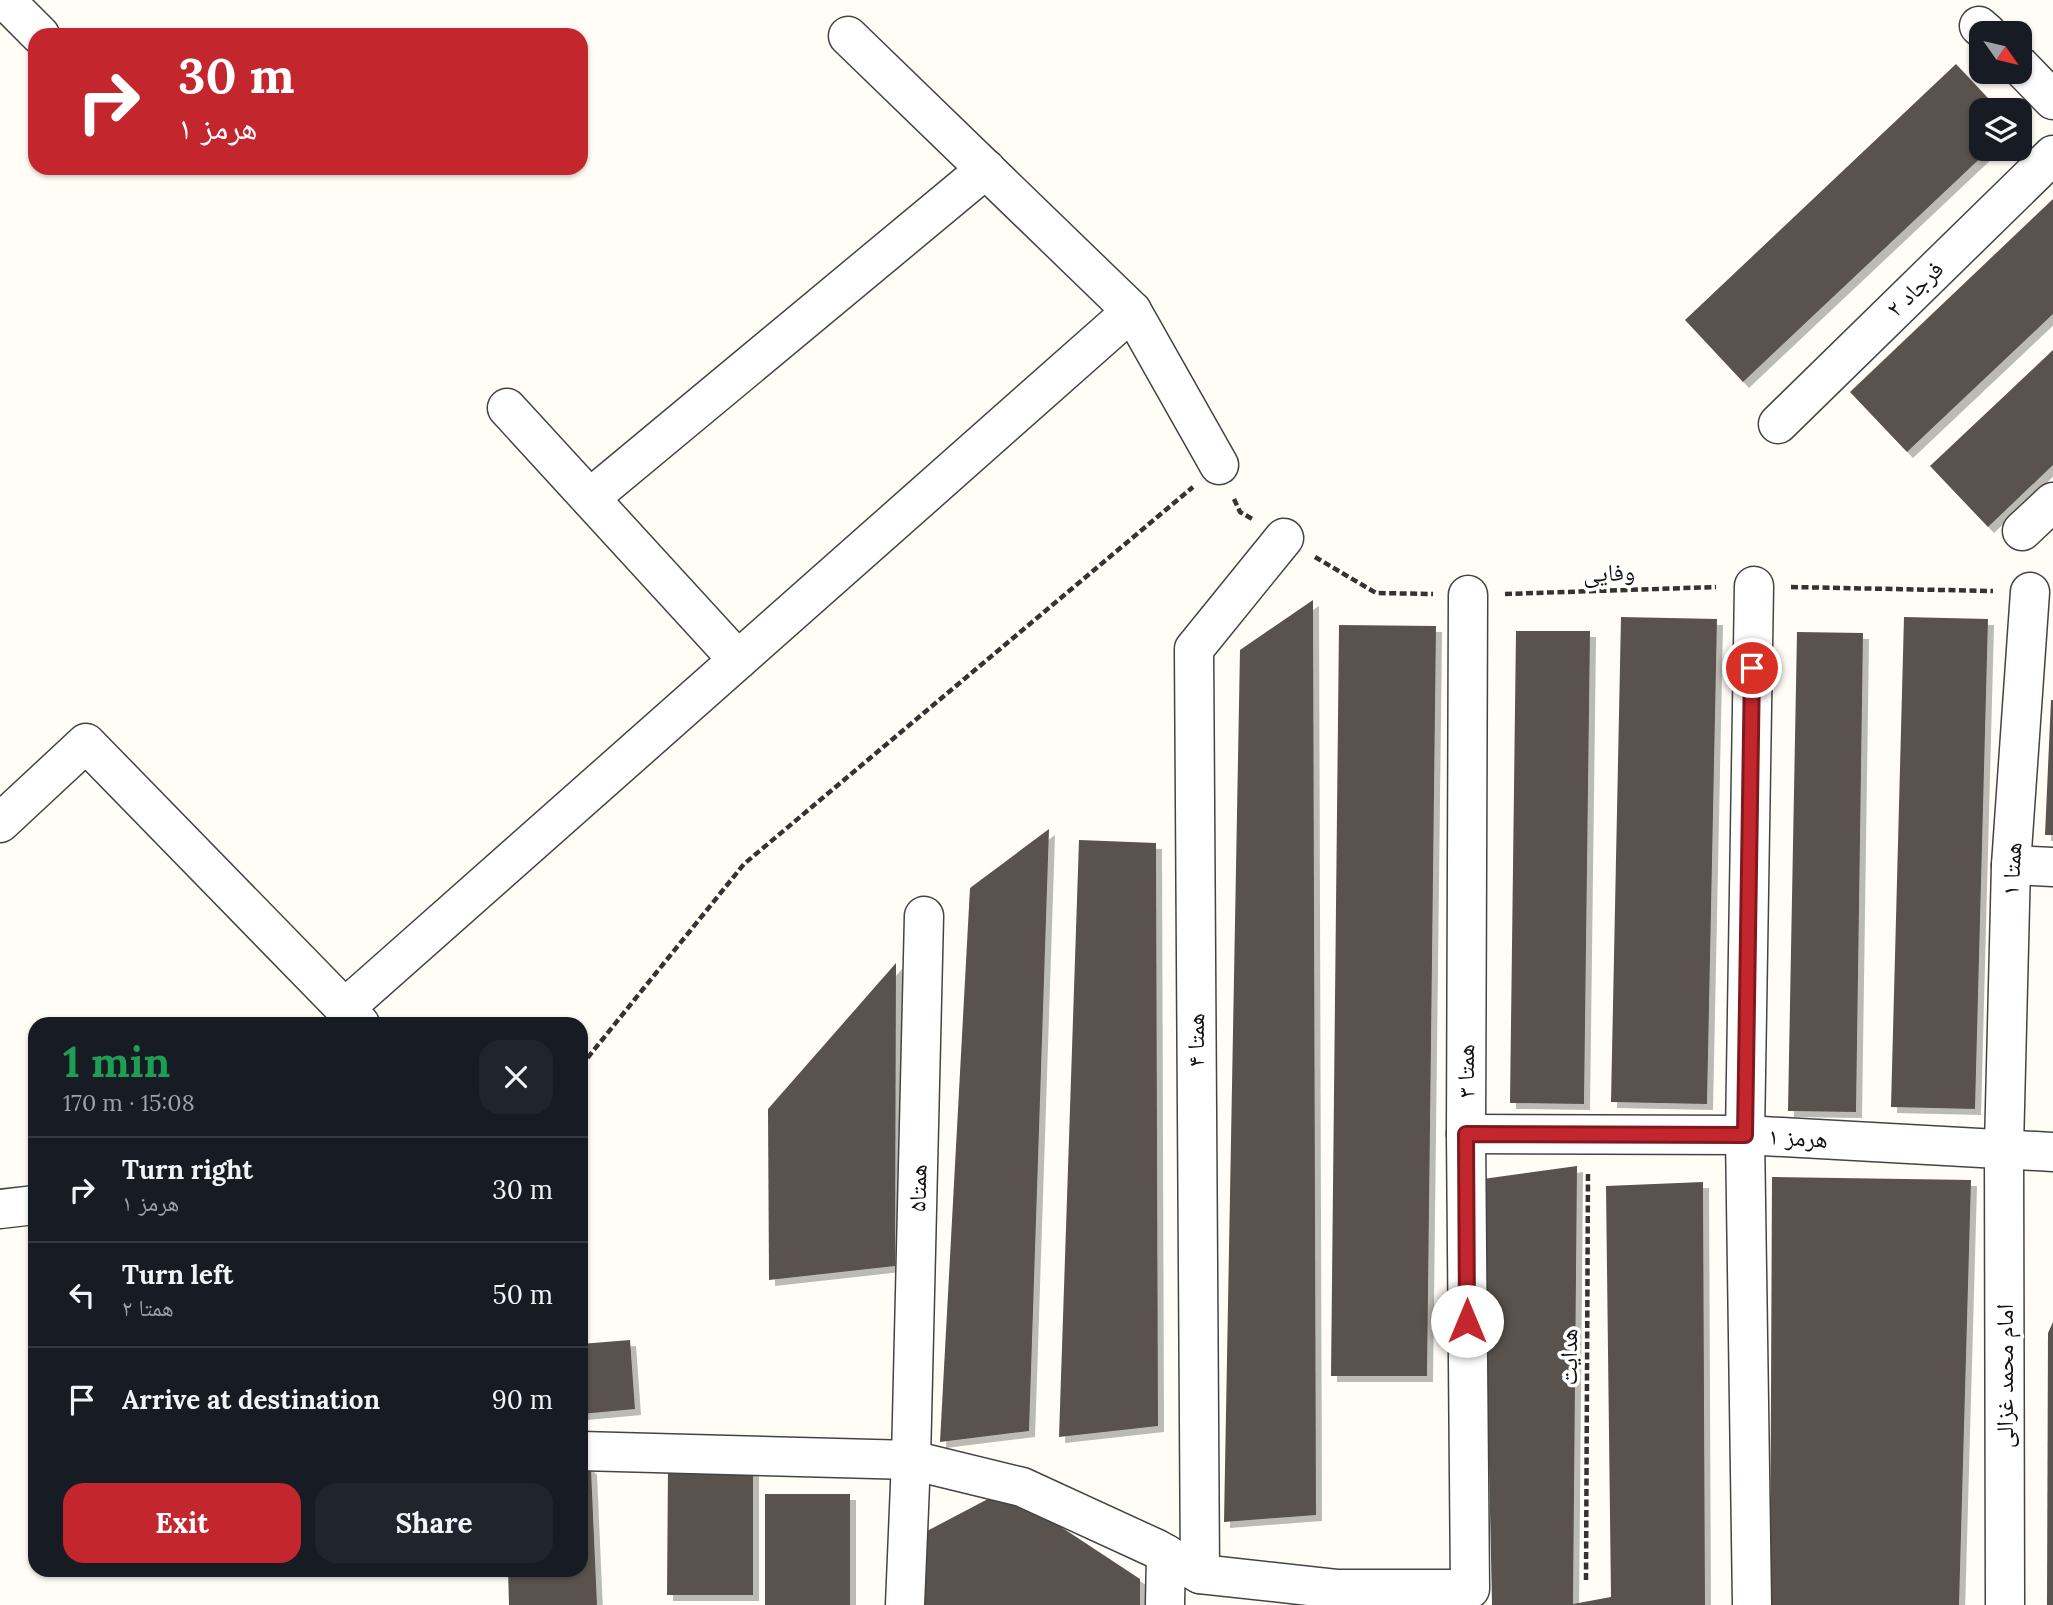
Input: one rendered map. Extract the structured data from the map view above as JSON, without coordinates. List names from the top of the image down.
{
  "streets": {
    "street": [
      "فرجاد ۲",
      "همتا ۱",
      "همتا ۴",
      "همتا ۳",
      "هرمز ۱",
      "همتا۵",
      "امام محمد غزالی"
    ],
    "path": ["وفایی", "هدایت"]
  },
  "crossings": [
    ["وفایی", "همتا ۱"],
    ["وفایی", "همتا ۴"],
    ["وفایی", "همتا ۳"],
    ["همتا ۱", "هرمز ۱"],
    ["همتا ۱", "امام محمد غزالی"],
    ["همتا ۴", "همتا ۳"],
    ["همتا ۳", "هرمز ۱"],
    ["هرمز ۱", "هدایت"],
    ["هرمز ۱", "امام محمد غزالی"]
  ],
  "north": "bottom right",
  "page": {
    "turn": ["30 m", "هرمز ۱"],
    "heading": ["1 min", "170 m · 15:08"],
    "list": [
      {
        "name": "Turn right",
        "note": "هرمز ۱",
        "value": "30 m"
      },
      {
        "name": "Turn left",
        "note": "همتا ۲",
        "value": "50 m"
      },
      {
        "name": "Arrive at destination",
        "value": "90 m"
      }
    ],
    "buttons": ["Exit", "Share"]
  }
}
